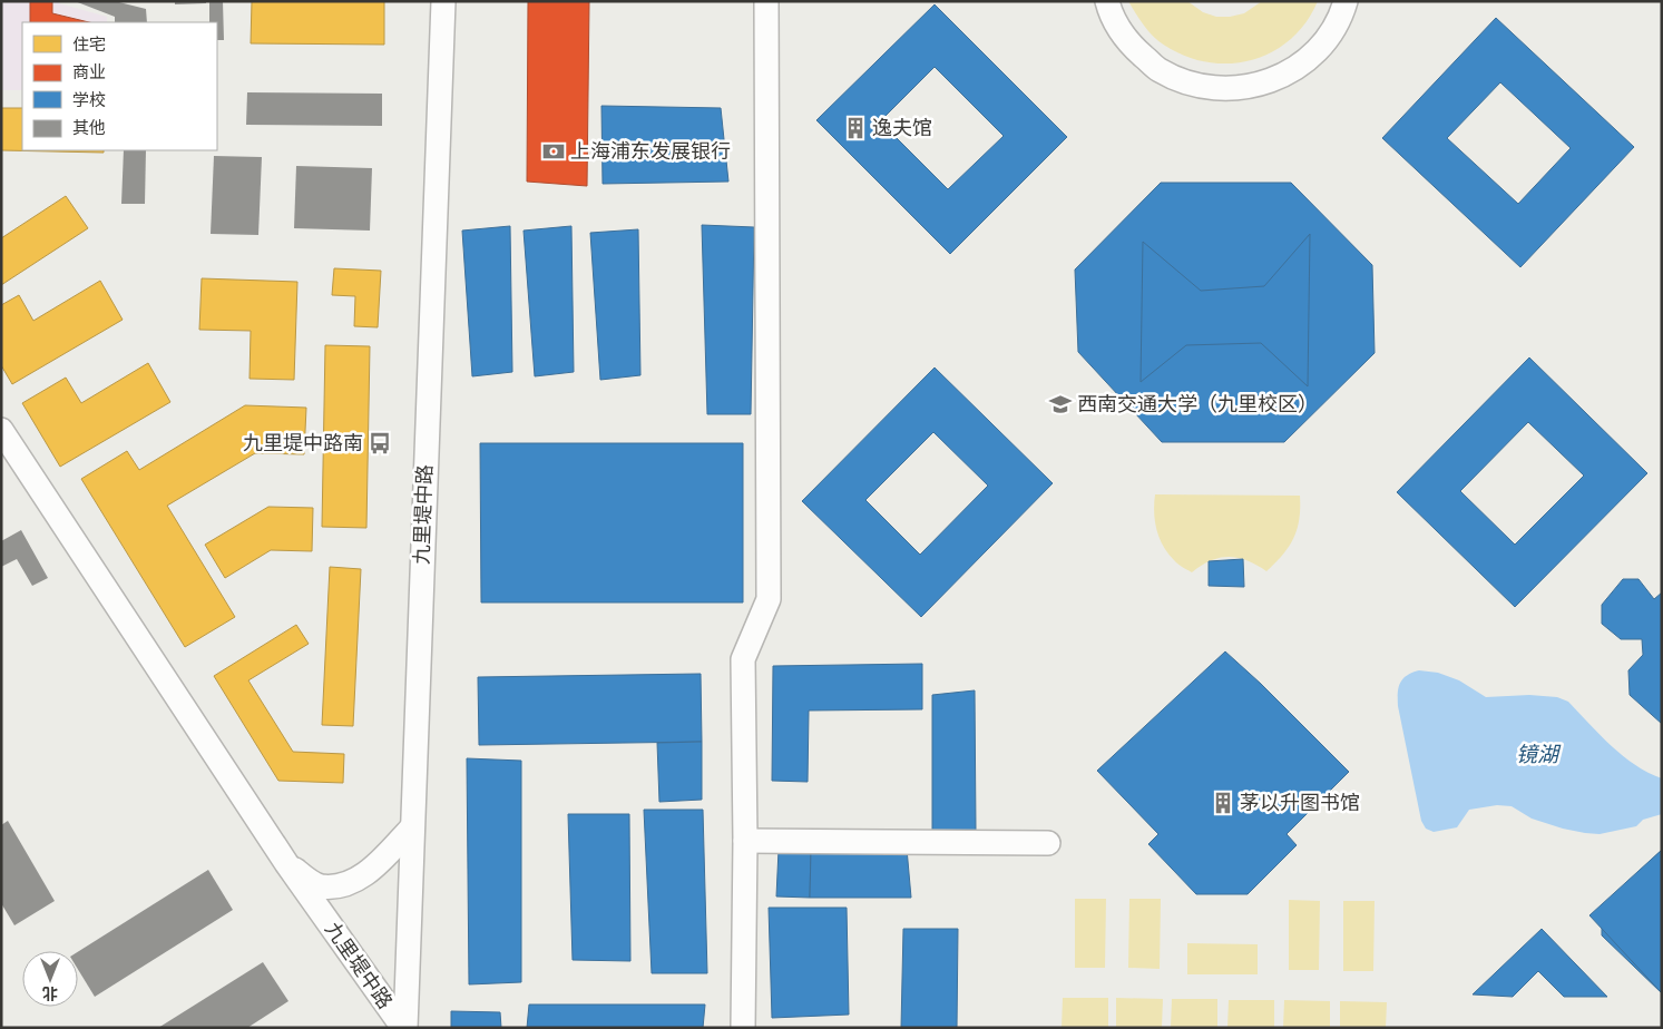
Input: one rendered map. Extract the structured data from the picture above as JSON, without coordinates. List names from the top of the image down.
{
  "streets": {
    "street": ["九里堤中路"]
  },
  "water": ["镜湖"],
  "places": {
    "building": ["逸夫馆", "茅以升图书馆"],
    "bank": ["上海浦东发展银行"],
    "school or university": ["西南交通大学（九里校区）"],
    "bus stop": ["九里堤中路南"]
  },
  "legend": [
    "住宅",
    "商业",
    "学校",
    "其他"
  ],
  "north": "bottom"
}
